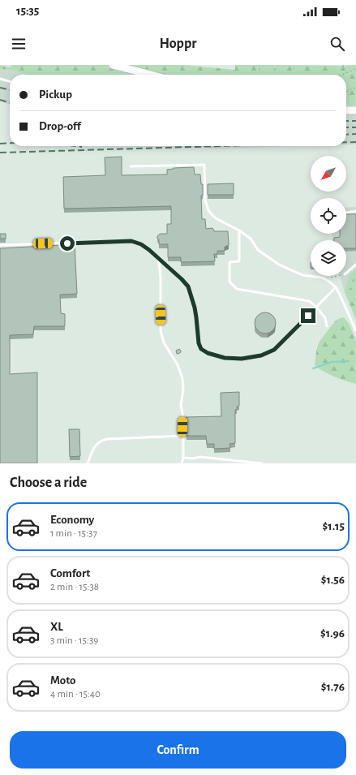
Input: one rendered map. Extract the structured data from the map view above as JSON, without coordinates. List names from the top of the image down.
{
  "north": "bottom left",
  "page": {
    "status": "15:35",
    "header": "Hoppr",
    "banner": ["Pickup", "Drop-off"],
    "heading": "Choose a ride",
    "list": [
      {
        "name": "Economy",
        "note": "1 min · 15:37",
        "value": "$1.15"
      },
      {
        "name": "Comfort",
        "note": "2 min · 15:38",
        "value": "$1.56"
      },
      {
        "name": "XL",
        "note": "3 min · 15:39",
        "value": "$1.96"
      },
      {
        "name": "Moto",
        "note": "4 min · 15:40",
        "value": "$1.76"
      }
    ],
    "buttons": "Confirm"
  }
}
